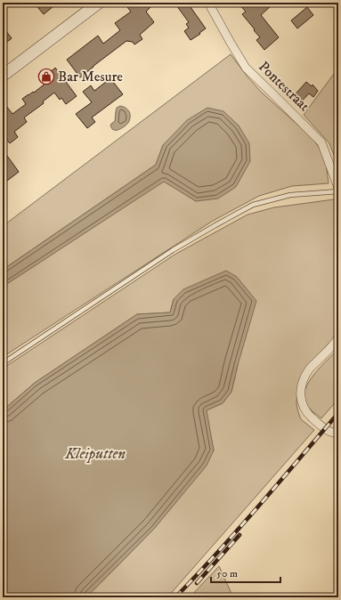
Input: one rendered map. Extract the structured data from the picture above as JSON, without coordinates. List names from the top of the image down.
{
  "streets": {
    "street": ["Pontestraat"]
  },
  "water": ["Kleiputten"],
  "places": {
    "shop": ["Bar Mesure"]
  },
  "scale_bar": "50 m"
}
